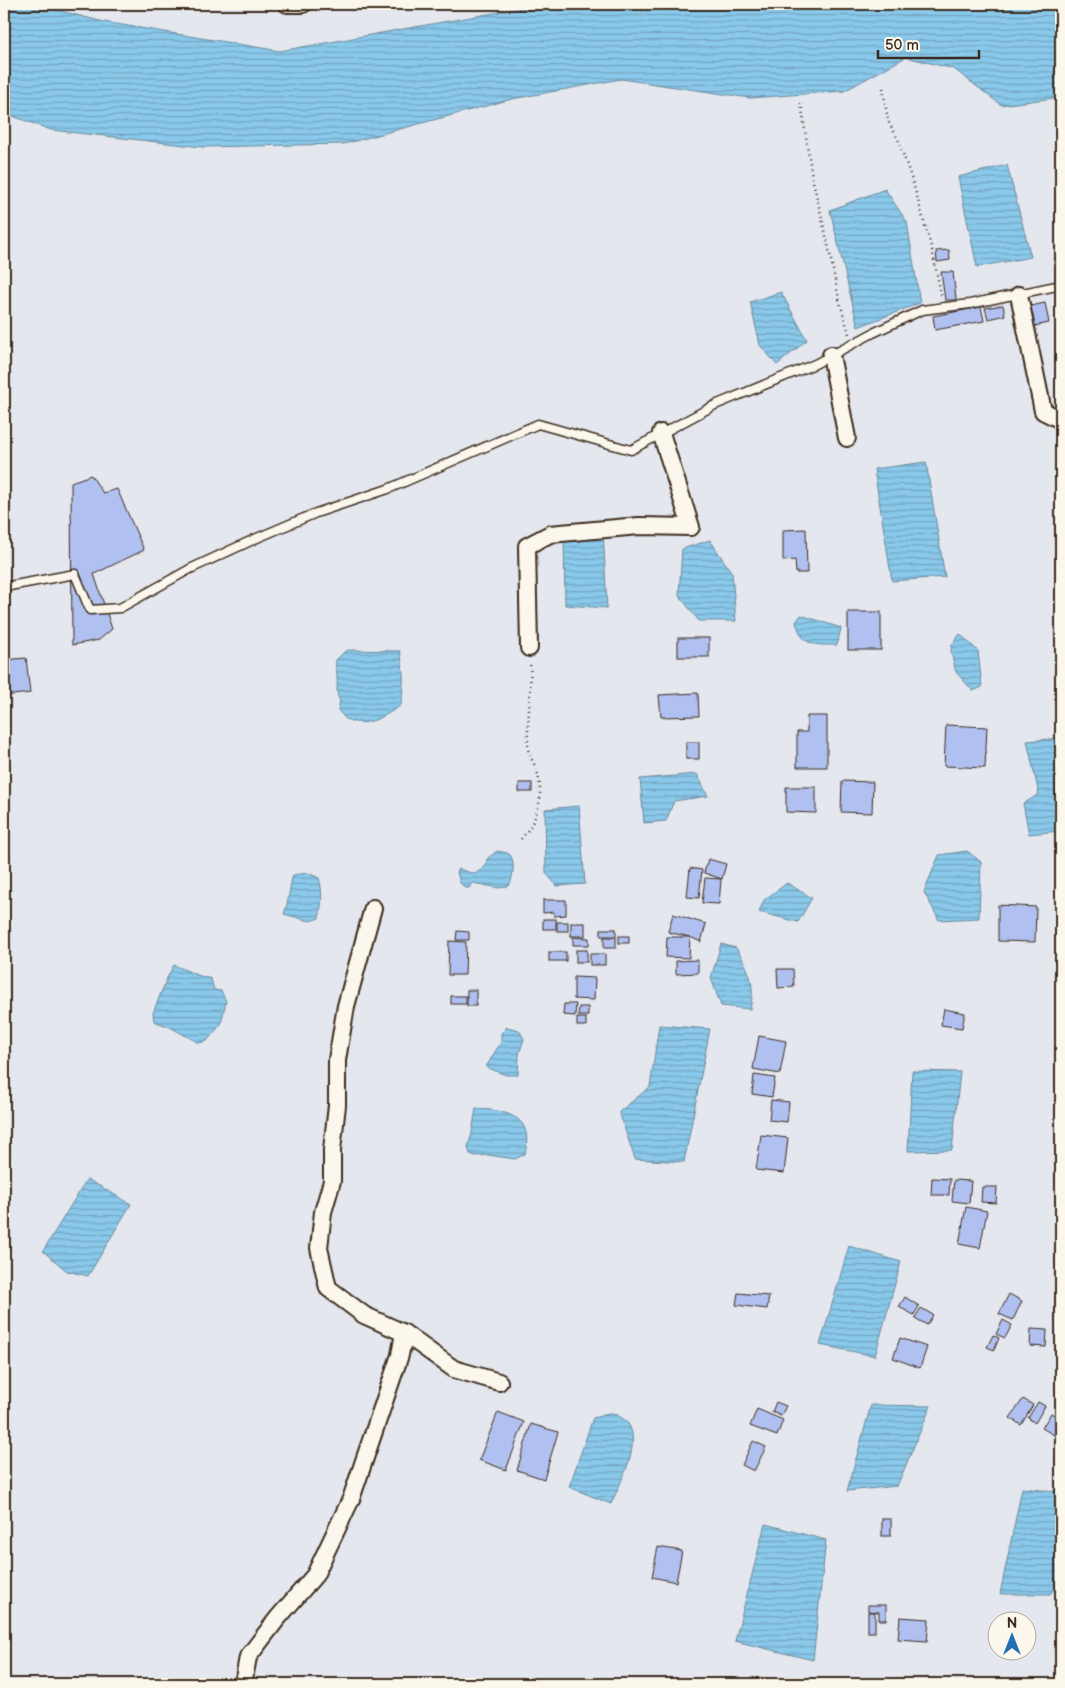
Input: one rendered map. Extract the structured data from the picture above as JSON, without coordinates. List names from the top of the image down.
{
  "scale_bar": "50 m",
  "north": "top"
}
